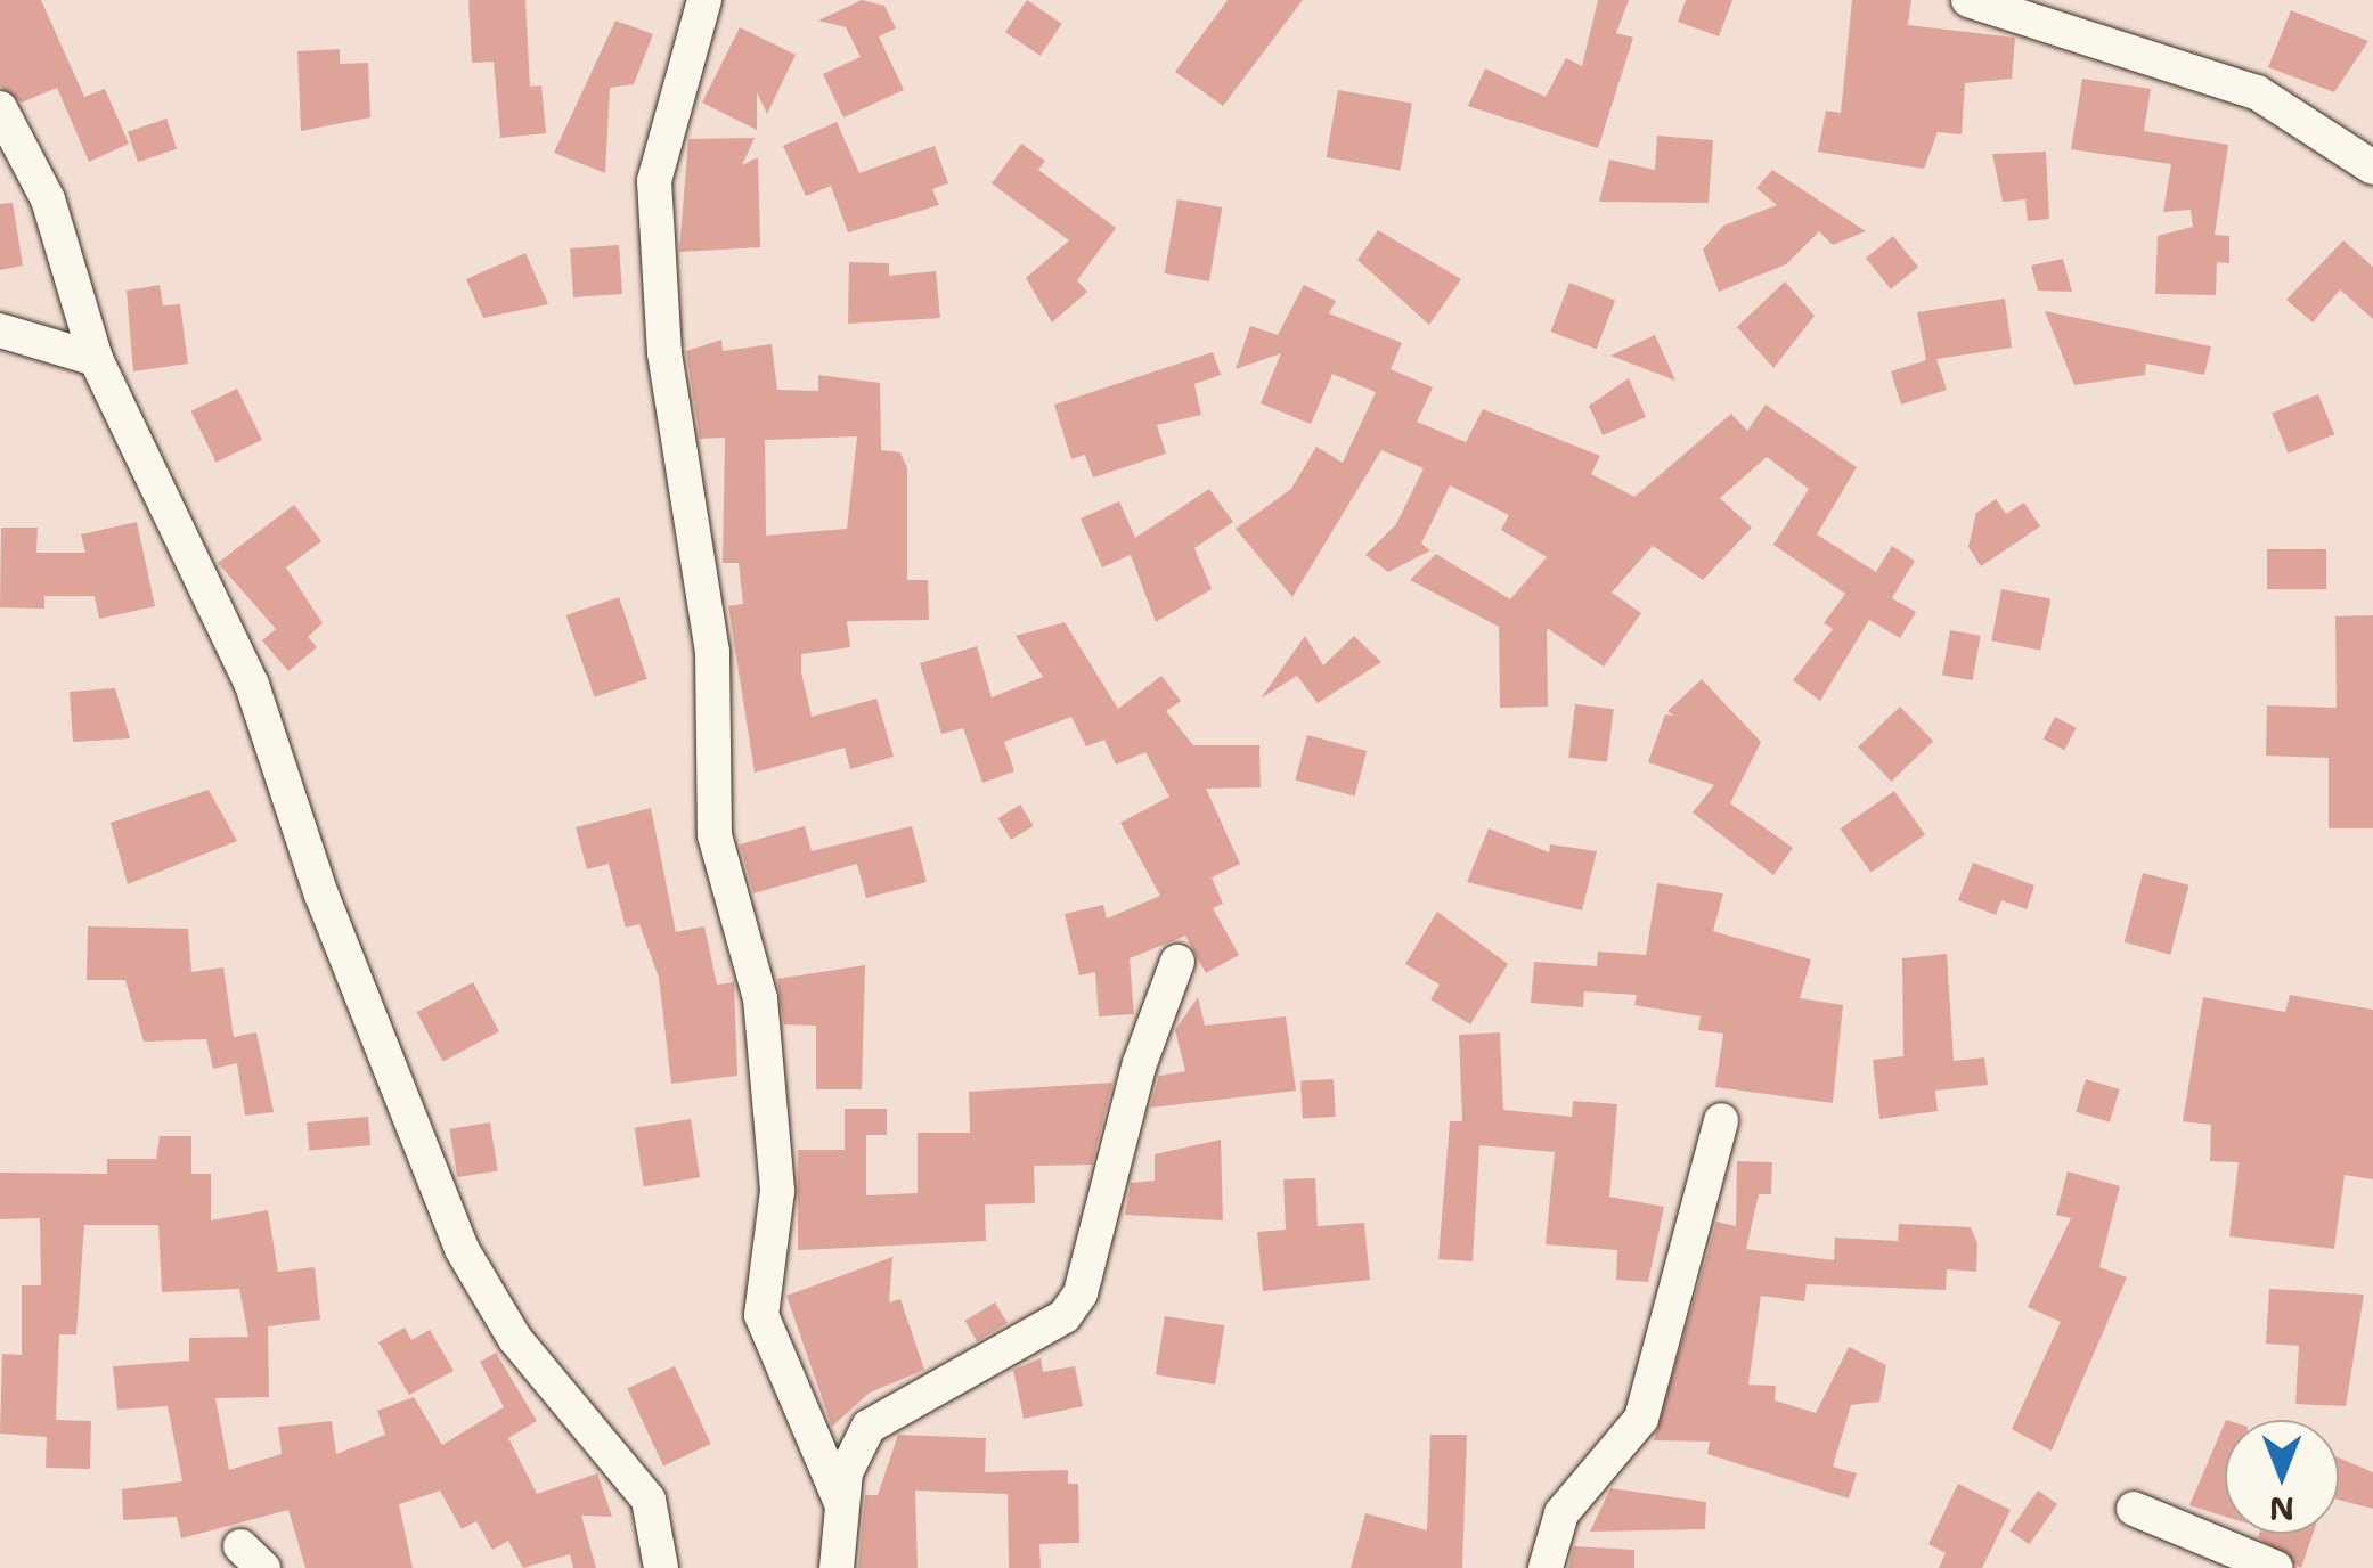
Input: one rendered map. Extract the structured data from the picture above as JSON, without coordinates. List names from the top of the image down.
{
  "north": "bottom"
}
